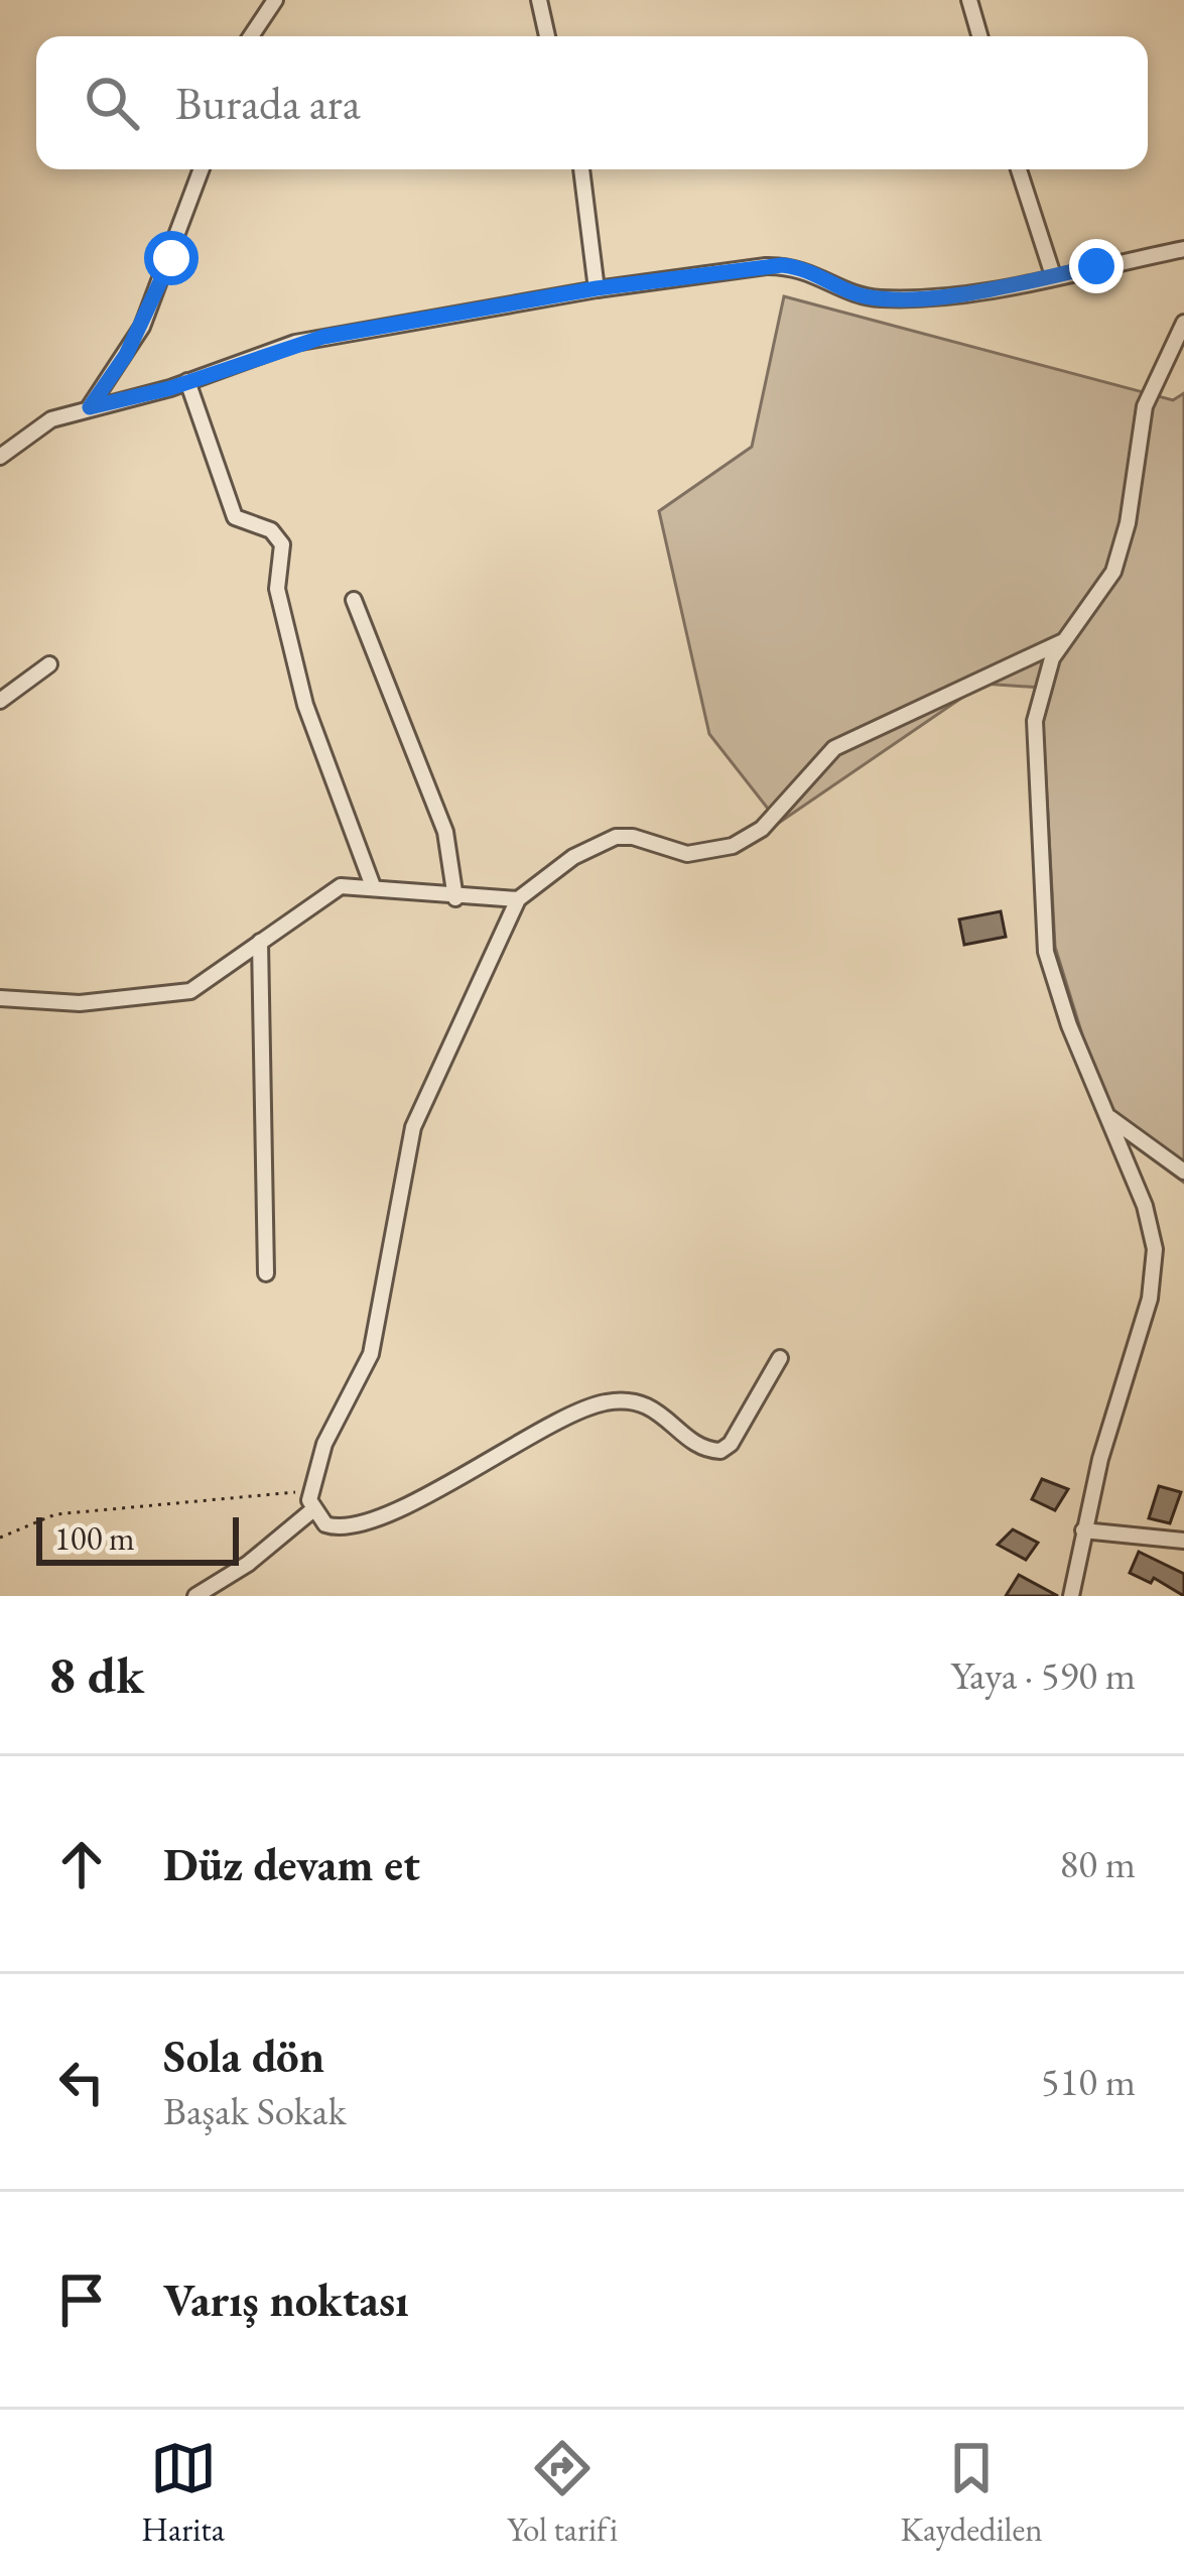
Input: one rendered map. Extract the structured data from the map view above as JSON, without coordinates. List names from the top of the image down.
{
  "scale_bar": "100 m",
  "page": {
    "search": "Burada ara",
    "scale": "100 m",
    "heading": ["8 dk", "Yaya · 590 m"],
    "list": [
      ["Düz devam et", "80 m"],
      ["Sola dön", "Başak Sokak", "510 m"],
      "Varış noktası"
    ],
    "nav": ["Harita", "Yol tarifi", "Kaydedilen"]
  }
}
